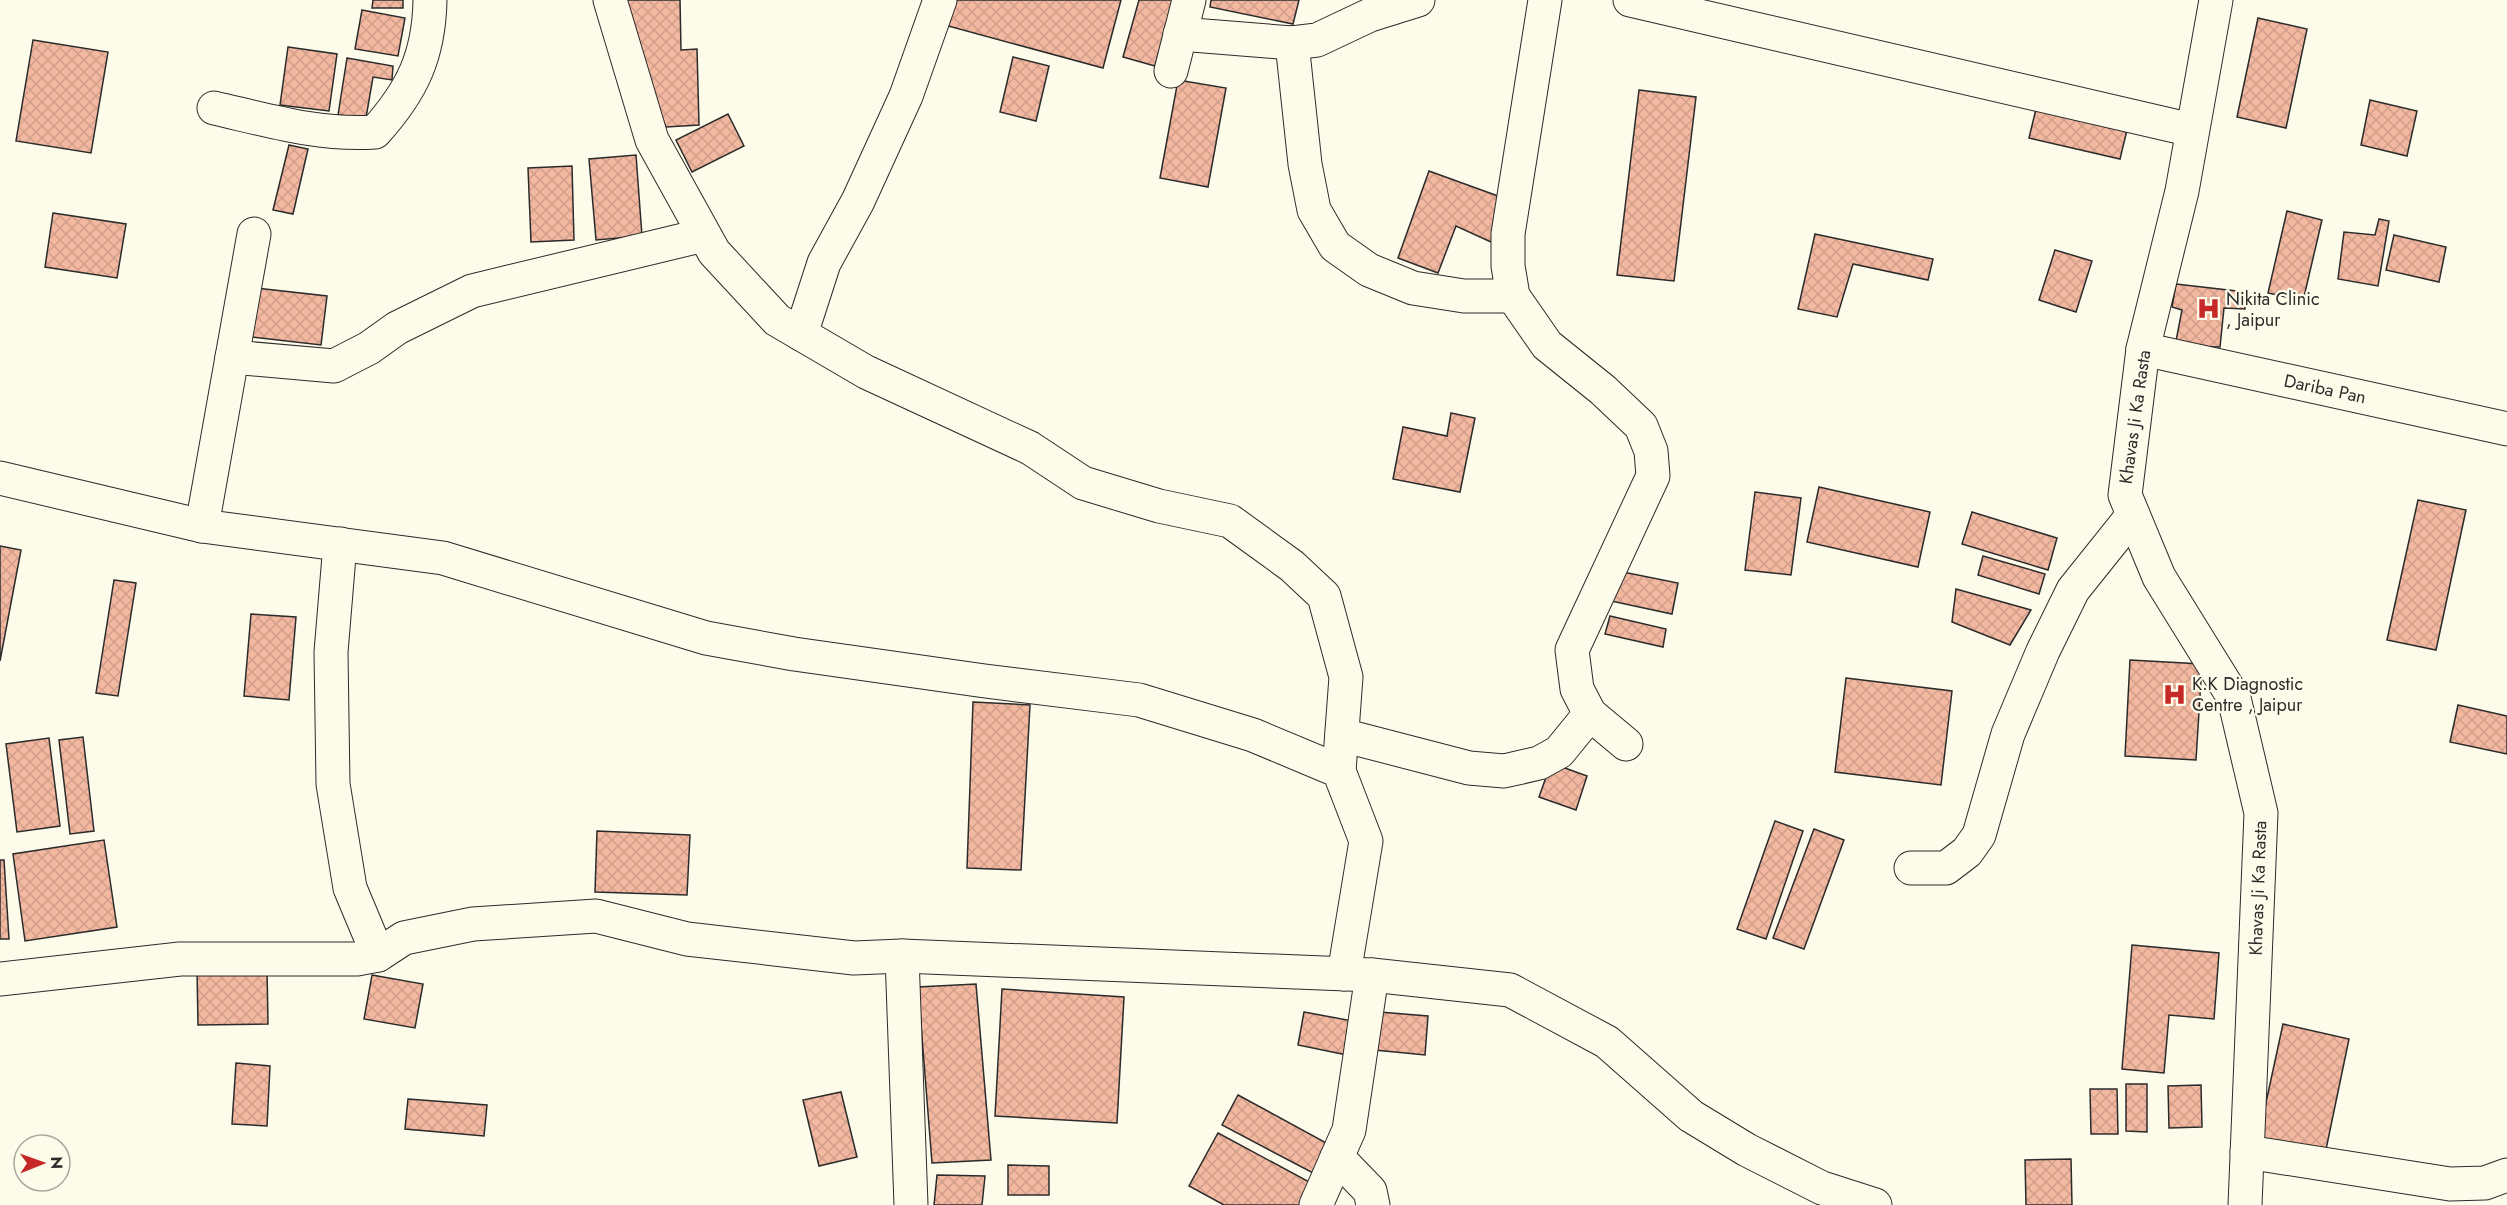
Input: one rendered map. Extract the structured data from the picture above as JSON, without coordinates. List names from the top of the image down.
{
  "streets": {
    "street": ["Dariba Pan", "Khavas Ji Ka Rasta"]
  },
  "crossings": [
    ["Dariba Pan", "Khavas Ji Ka Rasta"]
  ],
  "places": {
    "hospital": ["Nikita Clinic , Jaipur", "K.K Diagnostic Centre , Jaipur"]
  },
  "north": "right"
}
